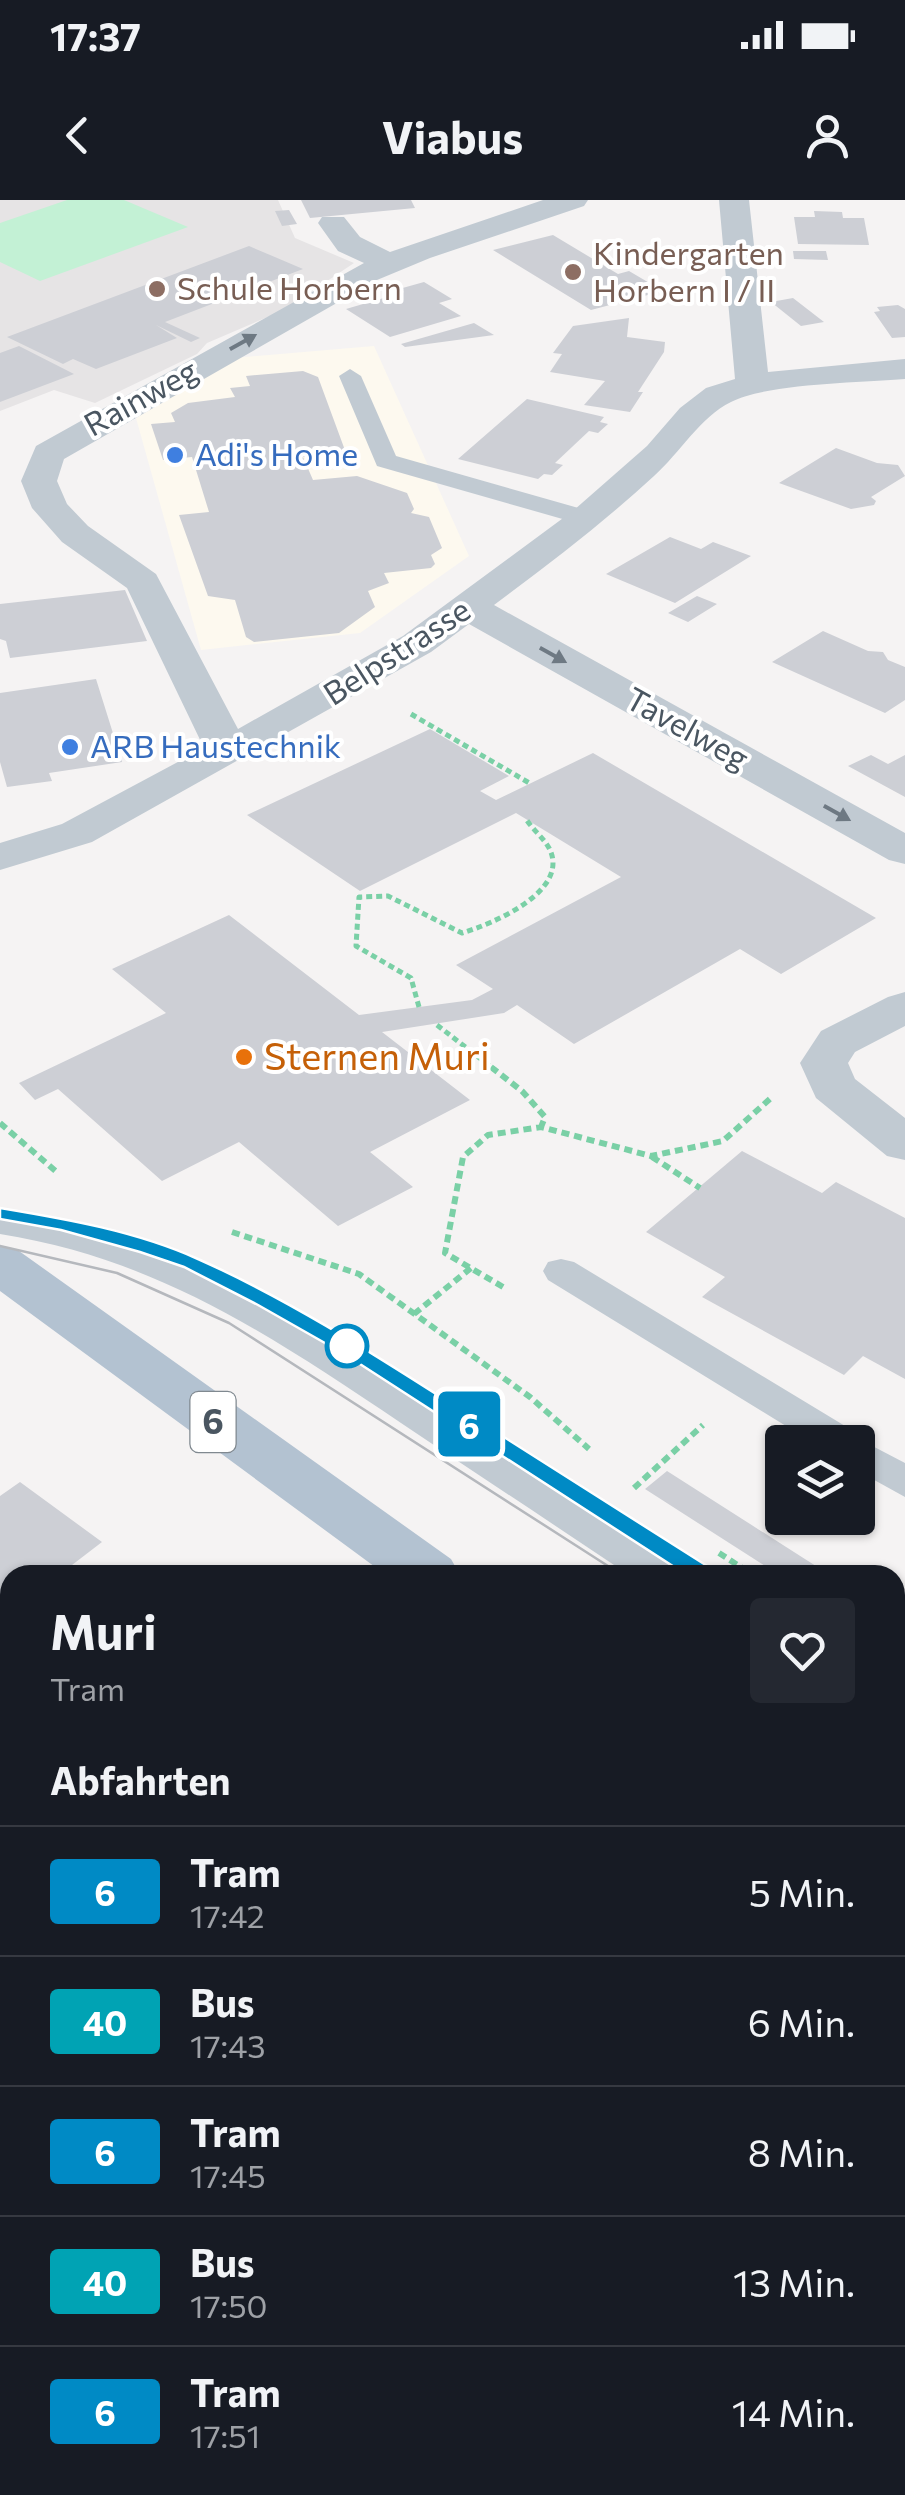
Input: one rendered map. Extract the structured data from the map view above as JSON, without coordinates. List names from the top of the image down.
{
  "streets": {
    "main road": ["6"],
    "street": ["Rainweg", "Belpstrasse", "Tavelweg"]
  },
  "crossings": [
    ["Rainweg", "Belpstrasse"],
    ["Belpstrasse", "Tavelweg"]
  ],
  "one_way": ["Tavelweg"],
  "places": [
    "Kindergarten Horbern I / II",
    "Schule Horbern",
    "Adi's Home",
    "ARB Haustechnik",
    "Sternen Muri"
  ],
  "lines": ["tram line 6"],
  "page": {
    "status": "17:37",
    "header": "Viabus",
    "on_map": "6",
    "heading": [
      ["Muri", "Tram"],
      "Abfahrten"
    ],
    "list": [
      {
        "mark": "6",
        "name": "Tram",
        "note": "17:42",
        "value": "5 Min."
      },
      {
        "mark": "40",
        "name": "Bus",
        "note": "17:43",
        "value": "6 Min."
      },
      {
        "mark": "6",
        "name": "Tram",
        "note": "17:45",
        "value": "8 Min."
      },
      {
        "mark": "40",
        "name": "Bus",
        "note": "17:50",
        "value": "13 Min."
      },
      {
        "mark": "6",
        "name": "Tram",
        "note": "17:51",
        "value": "14 Min."
      }
    ]
  }
}
